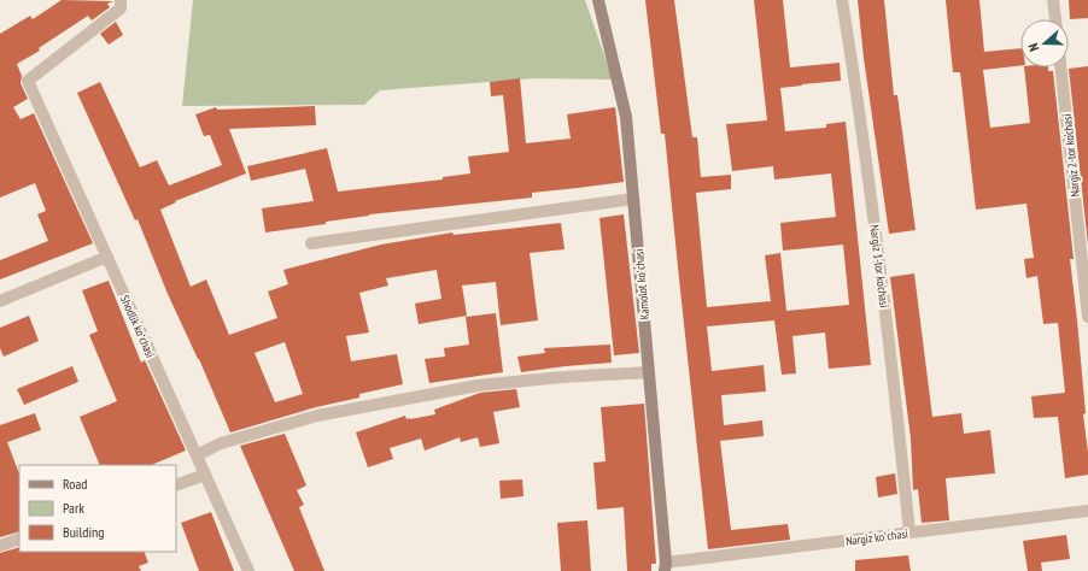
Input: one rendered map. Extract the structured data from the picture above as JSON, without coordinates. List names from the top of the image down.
{
  "streets": {
    "street": [
      "Nargiz 2-tor ko‘chasi",
      "Nargiz 1-tor ko‘chasi",
      "Kamolot koʻchasi",
      "Shodlik koʻchasi",
      "Nargiz koʻchasi"
    ]
  },
  "crossings": [
    ["Nargiz 1-tor ko‘chasi", "Nargiz koʻchasi"],
    ["Kamolot koʻchasi", "Nargiz koʻchasi"]
  ],
  "legend": ["Road", "Park", "Building"],
  "north": "left"
}
